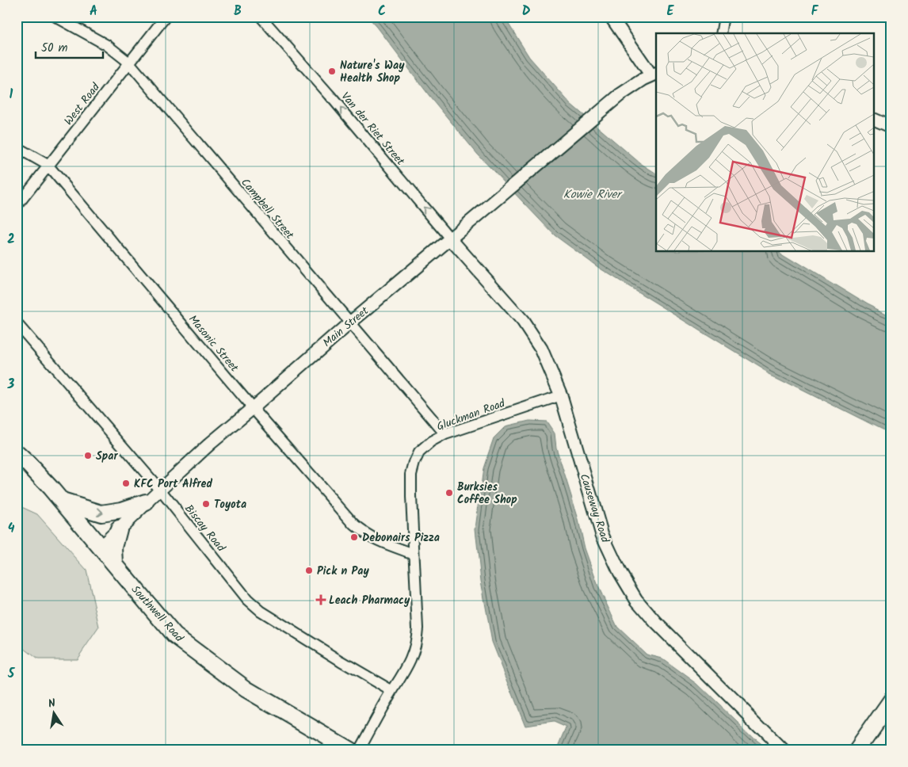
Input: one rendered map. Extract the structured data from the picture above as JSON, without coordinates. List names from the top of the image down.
{
  "streets": {
    "main road": ["Southwell Road"],
    "street": [
      "West Road",
      "Van der Riet Street",
      "Campbell Street",
      "Main Street",
      "Masonic Street",
      "Gluckman Road",
      "Causeway Road",
      "Biscay Road"
    ]
  },
  "crossings": [
    ["West Road", "Campbell Street"],
    ["West Road", "Masonic Street"],
    ["Van der Riet Street", "Main Street"],
    ["Van der Riet Street", "Causeway Road"],
    ["Campbell Street", "Main Street"],
    ["Campbell Street", "Gluckman Road"],
    ["Main Street", "Masonic Street"],
    ["Main Street", "Causeway Road"],
    ["Main Street", "Biscay Road"],
    ["Main Street", "Southwell Road"],
    ["Masonic Street", "Gluckman Road"],
    ["Gluckman Road", "Causeway Road"],
    ["Gluckman Road", "Biscay Road"]
  ],
  "one_way": ["Van der Riet Street"],
  "water": ["Kowie River"],
  "places": {
    "other": [
      "Nature's Way Health Shop",
      "Spar",
      "KFC Port Alfred",
      "Burksies Coffee Shop",
      "Toyota",
      "Debonairs Pizza",
      "Pick n Pay"
    ],
    "health": ["Leach Pharmacy"]
  },
  "scale_bar": "50 m",
  "north": "top",
  "grid": {
    "columns": [
      "A",
      "B",
      "C",
      "D",
      "E",
      "F"
    ],
    "rows": [
      "1",
      "2",
      "3",
      "4",
      "5"
    ]
  }
}
